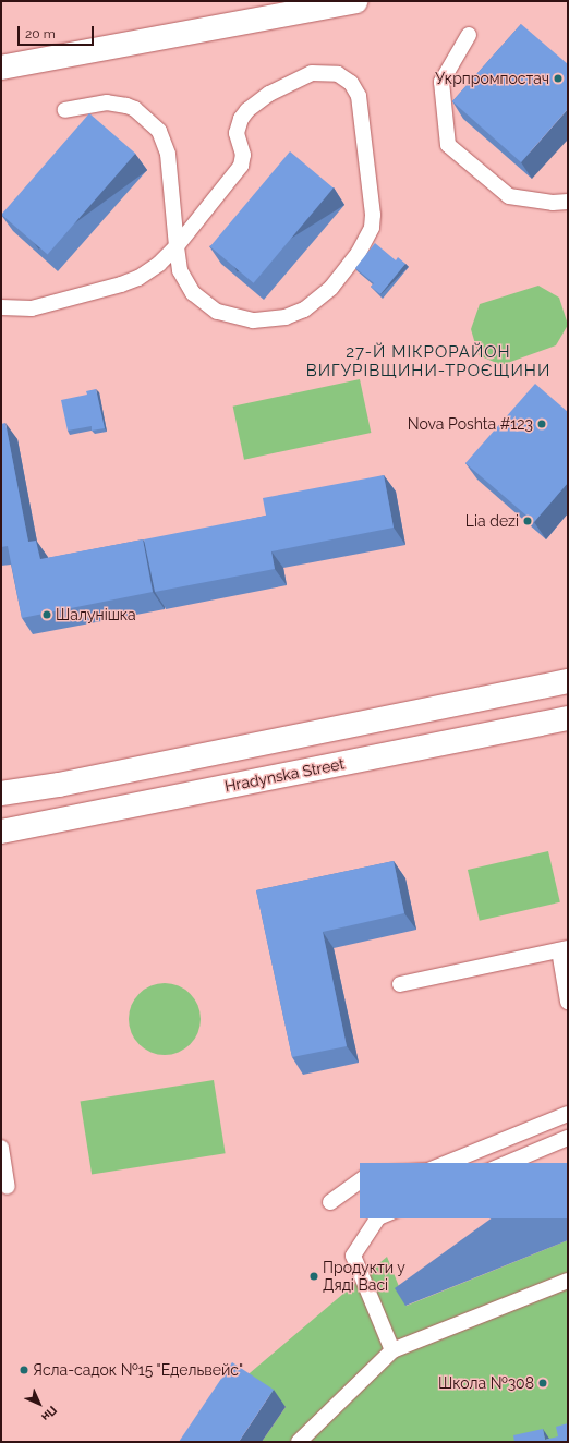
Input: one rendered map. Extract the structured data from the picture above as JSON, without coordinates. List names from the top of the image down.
{
  "streets": {
    "street": ["Hradynska Street"]
  },
  "districts": ["27-Й МІКРОРАЙОН ВИГУРІВЩИНИ-ТРОЄЩИНИ"],
  "places": [
    "Укрпромпостач",
    "Nova Poshta #123",
    "Lia dezi",
    "Шалунішка",
    "Продукти у Дяді Васі",
    "Ясла-садок №15 \"Едельвейс\"",
    "Школа №308"
  ],
  "scale_bar": "20 m",
  "north": "bottom right"
}
